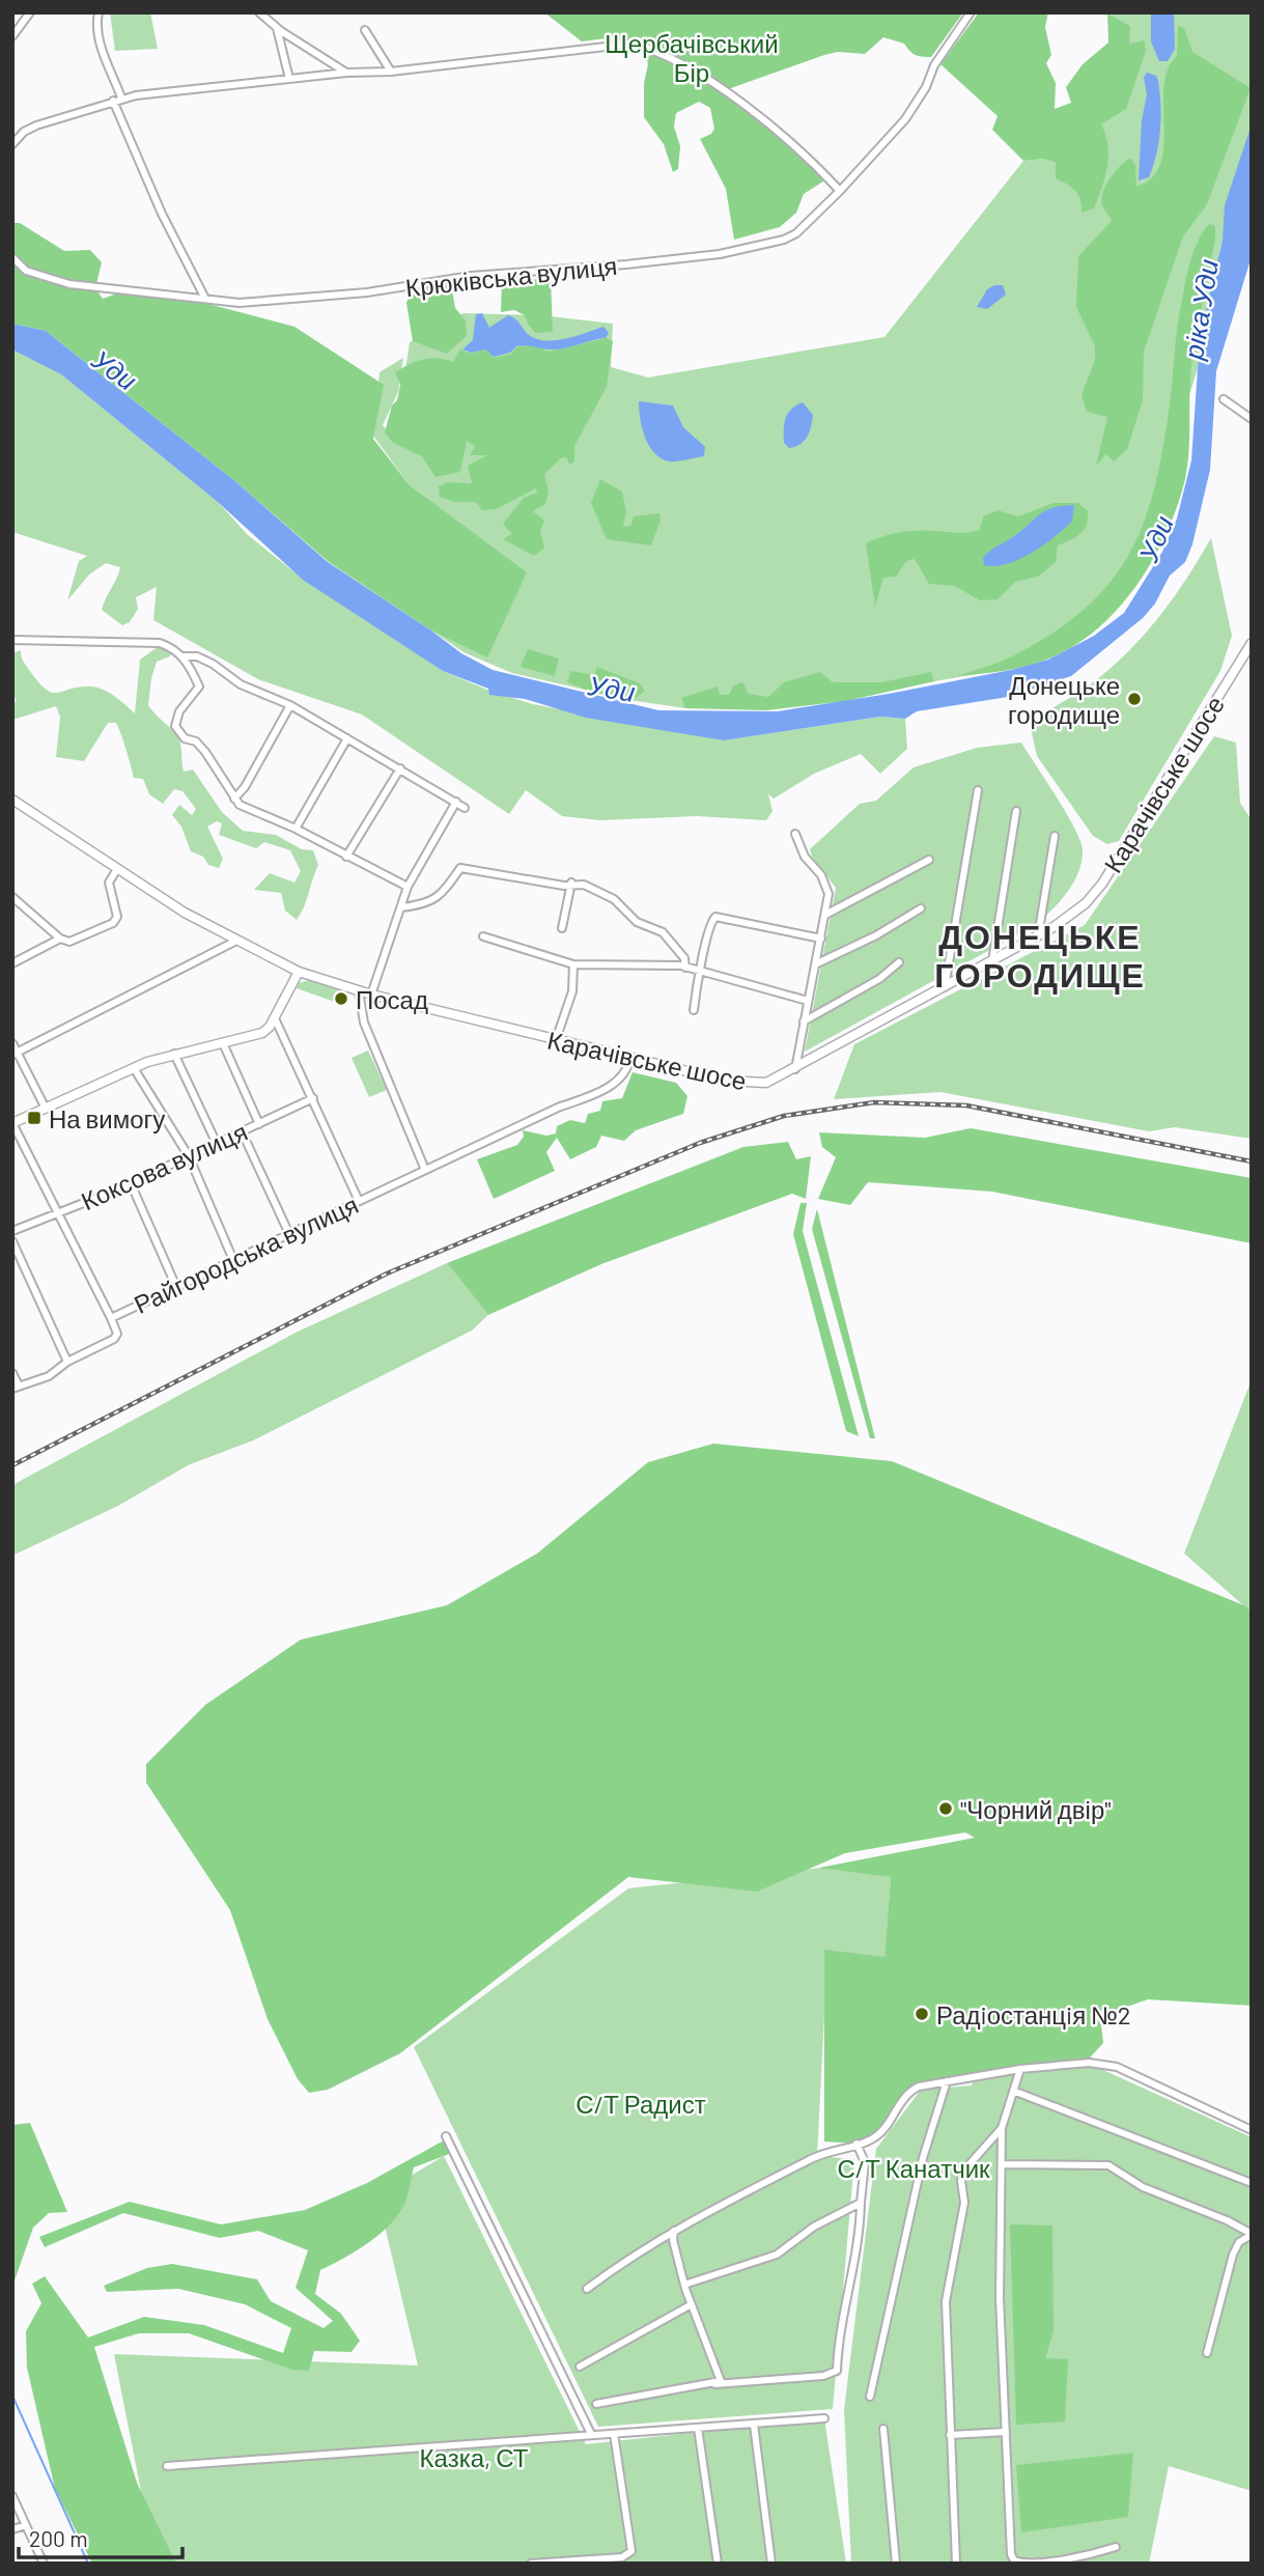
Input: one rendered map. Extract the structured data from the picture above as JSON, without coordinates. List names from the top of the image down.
{
  "streets": {
    "main road": ["Карачівське шосе"],
    "street": ["Крюківська вулиця", "Коксова вулиця", "Райгородська вулиця"]
  },
  "crossings": [
    ["Карачівське шосе", "Райгородська вулиця"]
  ],
  "districts": ["ДОНЕЦЬКЕ ГОРОДИЩЕ"],
  "water": ["ріка Уди", "Уди"],
  "parks": [
    "Щербачівський Бір",
    "С/Т Радист",
    "С/Т Канатчик",
    "Казка, СТ"
  ],
  "places": {
    "other": [
      "Донецьке городище",
      "Посад",
      "\"Чорний двір\"",
      "Радiостанцiя №2"
    ],
    "transit": ["На вимогу"]
  },
  "scale_bar": "200 m"
}
